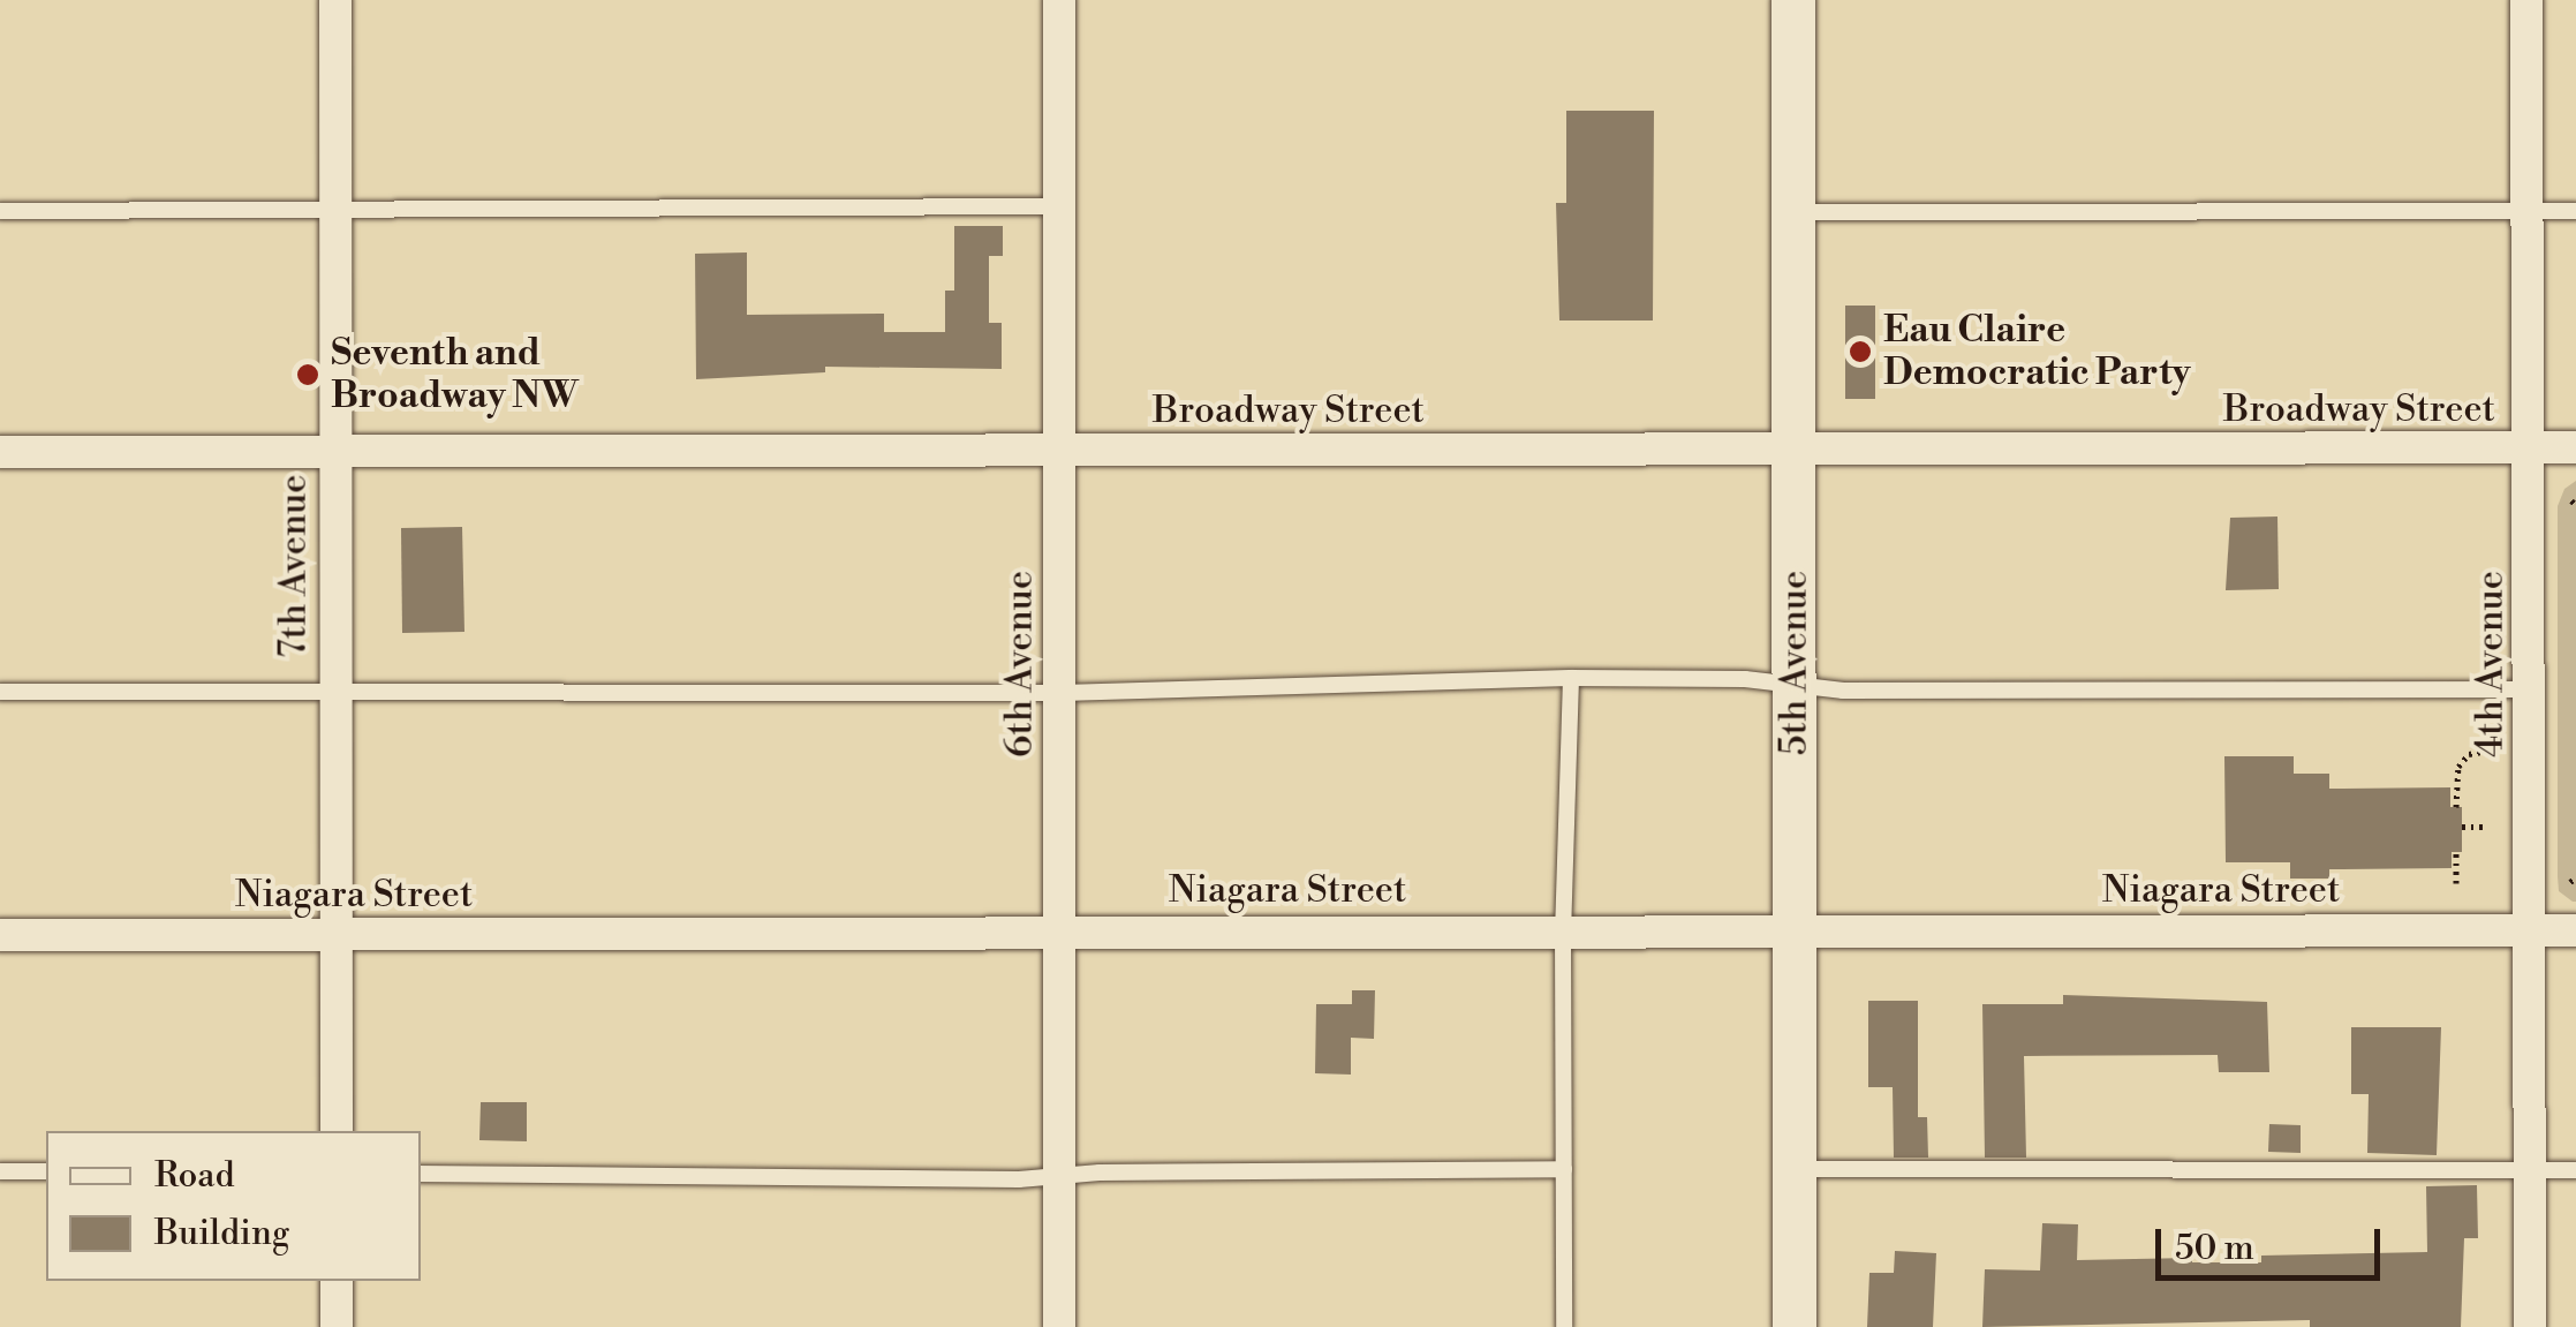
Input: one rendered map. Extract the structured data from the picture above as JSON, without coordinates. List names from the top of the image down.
{
  "streets": {
    "main road": ["5th Avenue"],
    "street": [
      "Broadway Street",
      "7th Avenue",
      "6th Avenue",
      "4th Avenue",
      "Niagara Street"
    ]
  },
  "crossings": [
    ["Broadway Street", "7th Avenue"],
    ["Broadway Street", "5th Avenue"],
    ["Broadway Street", "6th Avenue"],
    ["Broadway Street", "4th Avenue"],
    ["7th Avenue", "Niagara Street"],
    ["5th Avenue", "Niagara Street"],
    ["6th Avenue", "Niagara Street"],
    ["4th Avenue", "Niagara Street"]
  ],
  "places": ["Eau Claire Democratic Party", "Seventh and Broadway NW"],
  "legend": ["Road", "Building"],
  "scale_bar": "50 m"
}
